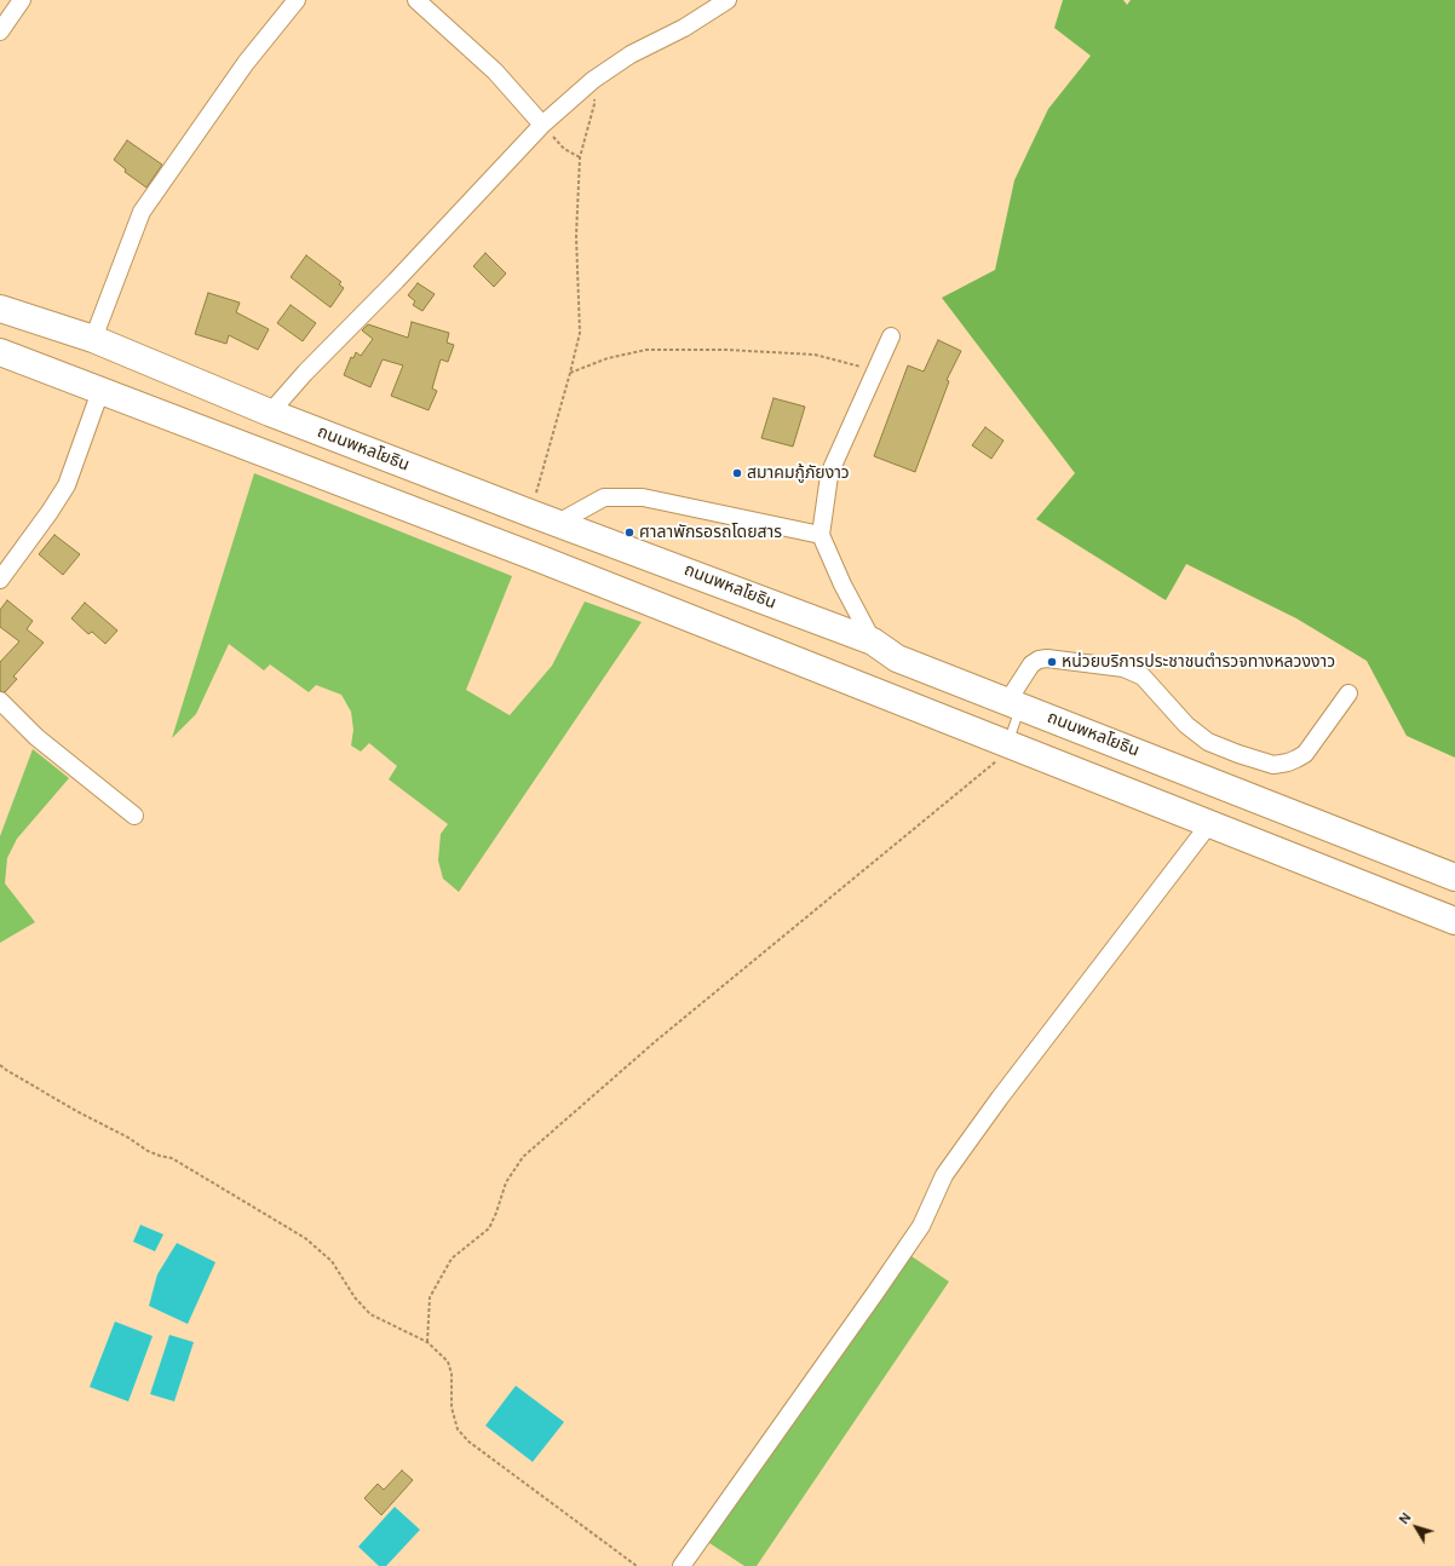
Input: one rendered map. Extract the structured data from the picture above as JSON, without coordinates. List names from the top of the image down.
{
  "streets": {
    "highway": ["ถนนพหลโยธิน"]
  },
  "places": ["สมาคมกู้ภัยงาว", "ศาลาพักรอรถโดยสาร", "หน่วยบริการประชาชนตำรวจทางหลวงงาว"],
  "north": "top left"
}
